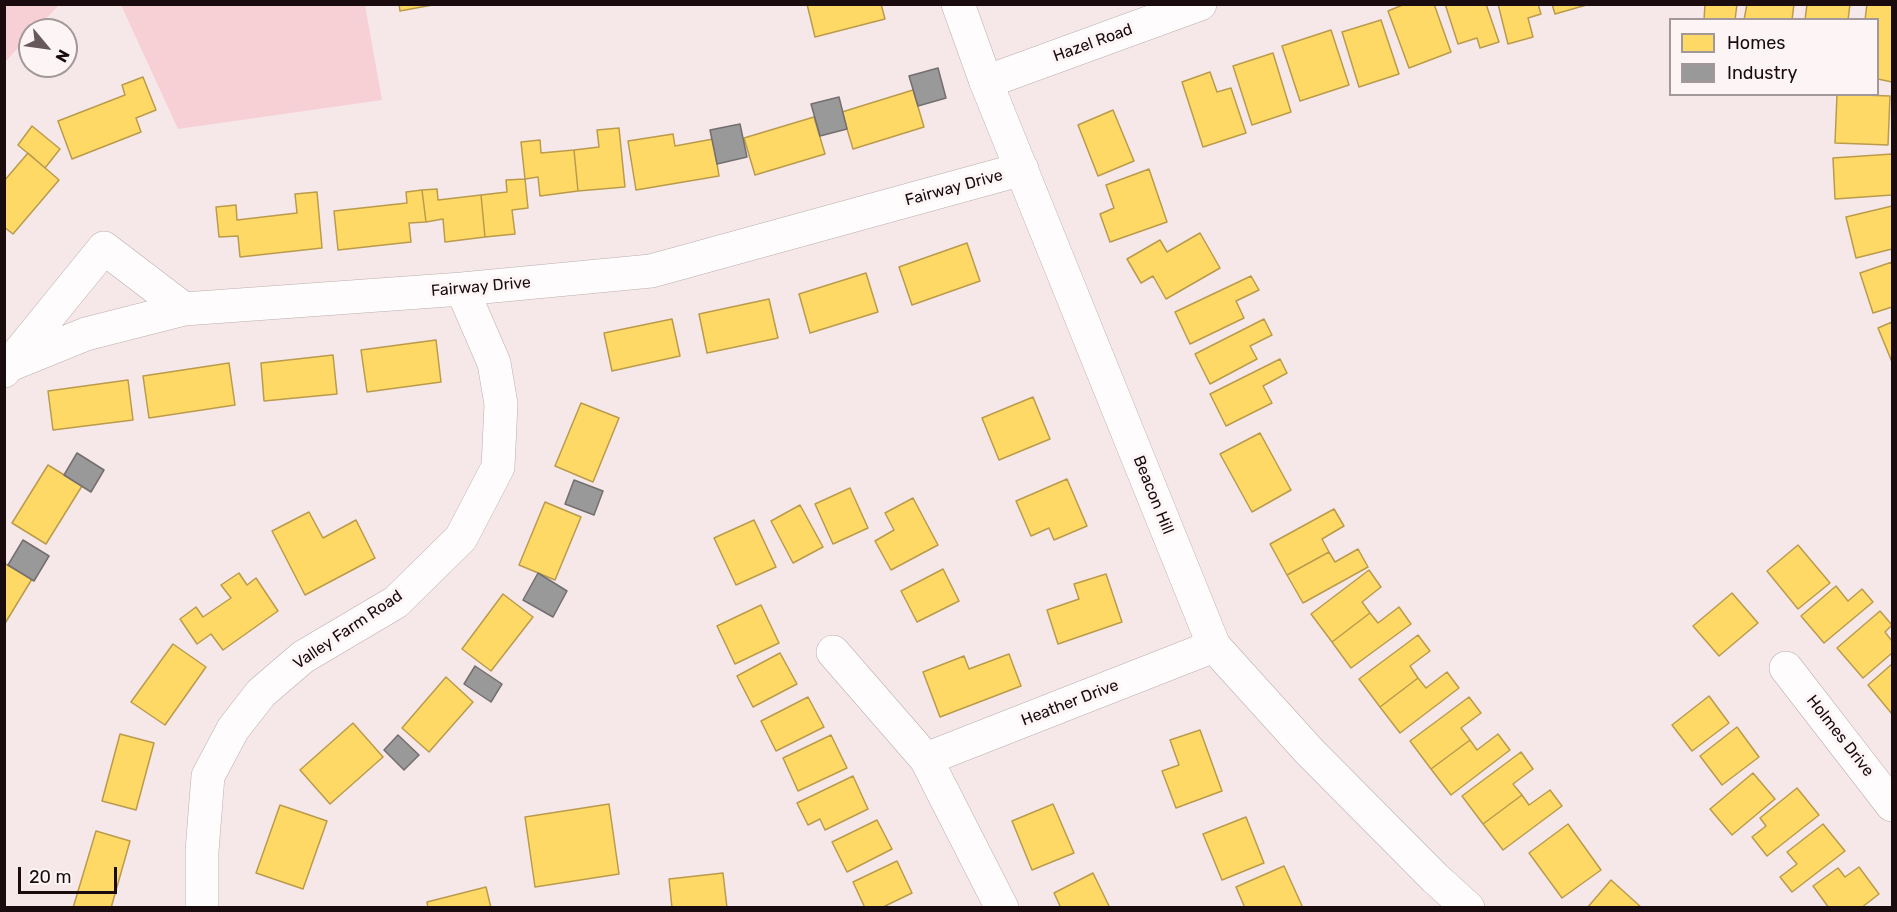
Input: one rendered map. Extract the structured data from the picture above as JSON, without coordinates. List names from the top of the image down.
{
  "streets": {
    "street": [
      "Hazel Road",
      "Fairway Drive",
      "Beacon Hill",
      "Valley Farm Road",
      "Heather Drive",
      "Holmes Drive"
    ]
  },
  "crossings": [
    ["Hazel Road", "Beacon Hill"],
    ["Fairway Drive", "Beacon Hill"],
    ["Fairway Drive", "Valley Farm Road"],
    ["Beacon Hill", "Heather Drive"]
  ],
  "legend": ["Homes", "Industry"],
  "scale_bar": "20 m",
  "north": "bottom right"
}
